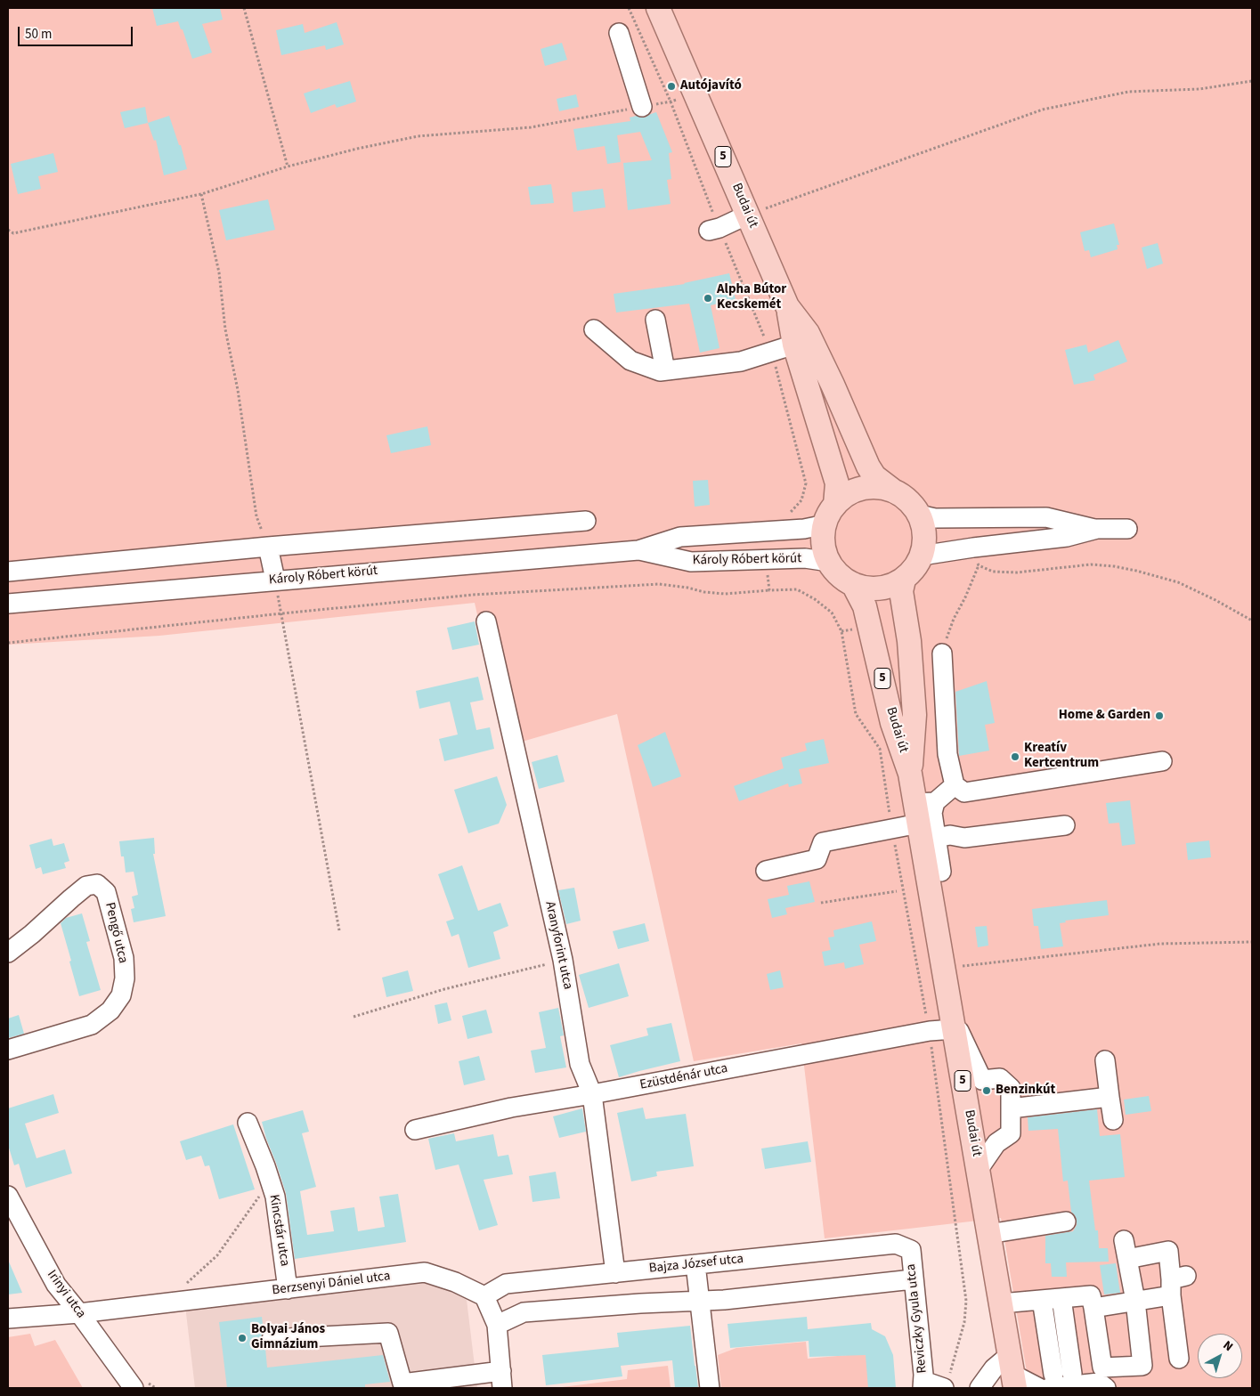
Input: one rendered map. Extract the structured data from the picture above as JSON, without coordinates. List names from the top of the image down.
{
  "streets": {
    "main road": ["5", "Budai út"],
    "street": [
      "Károly Róbert körút",
      "Pengő utca",
      "Aranyforint utca",
      "Ezüstdénár utca",
      "Kincstár utca",
      "Bajza József utca",
      "Berzsenyi Dániel utca",
      "Irinyi utca",
      "Reviczky Gyula utca"
    ]
  },
  "crossings": [
    ["5", "Budai út"],
    ["5", "Károly Róbert körút"],
    ["Budai út", "Károly Róbert körút"],
    ["Budai út", "Ezüstdénár utca"],
    ["Aranyforint utca", "Ezüstdénár utca"],
    ["Aranyforint utca", "Bajza József utca"],
    ["Kincstár utca", "Berzsenyi Dániel utca"],
    ["Bajza József utca", "Berzsenyi Dániel utca"],
    ["Bajza József utca", "Reviczky Gyula utca"],
    ["Berzsenyi Dániel utca", "Irinyi utca"]
  ],
  "places": [
    "Autójavító",
    "Alpha Bútor Kecskemét",
    "Home & Garden",
    "Kreatív Kertcentrum",
    "Benzinkút",
    "Bolyai János Gimnázium"
  ],
  "scale_bar": "50 m",
  "north": "top right"
}
